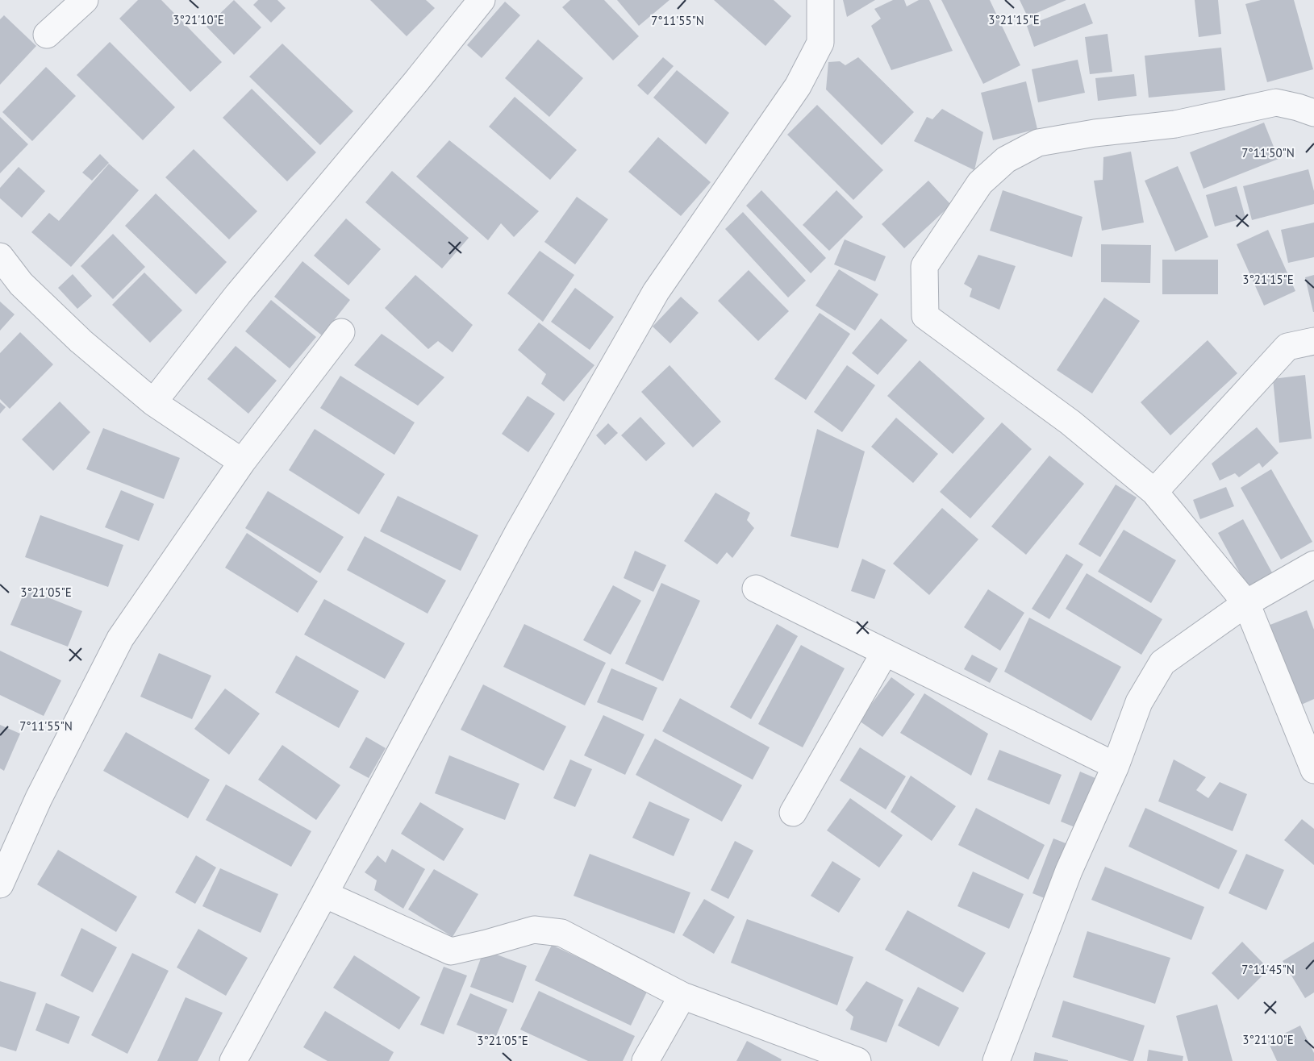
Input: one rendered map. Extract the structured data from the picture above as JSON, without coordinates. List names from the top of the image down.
{
  "coordinates": [
    "3°21'10\"E",
    "3°21'15\"E",
    "7°11'55\"N",
    "7°11'50\"N",
    "3°21'05\"E",
    "7°11'45\"N"
  ]
}
